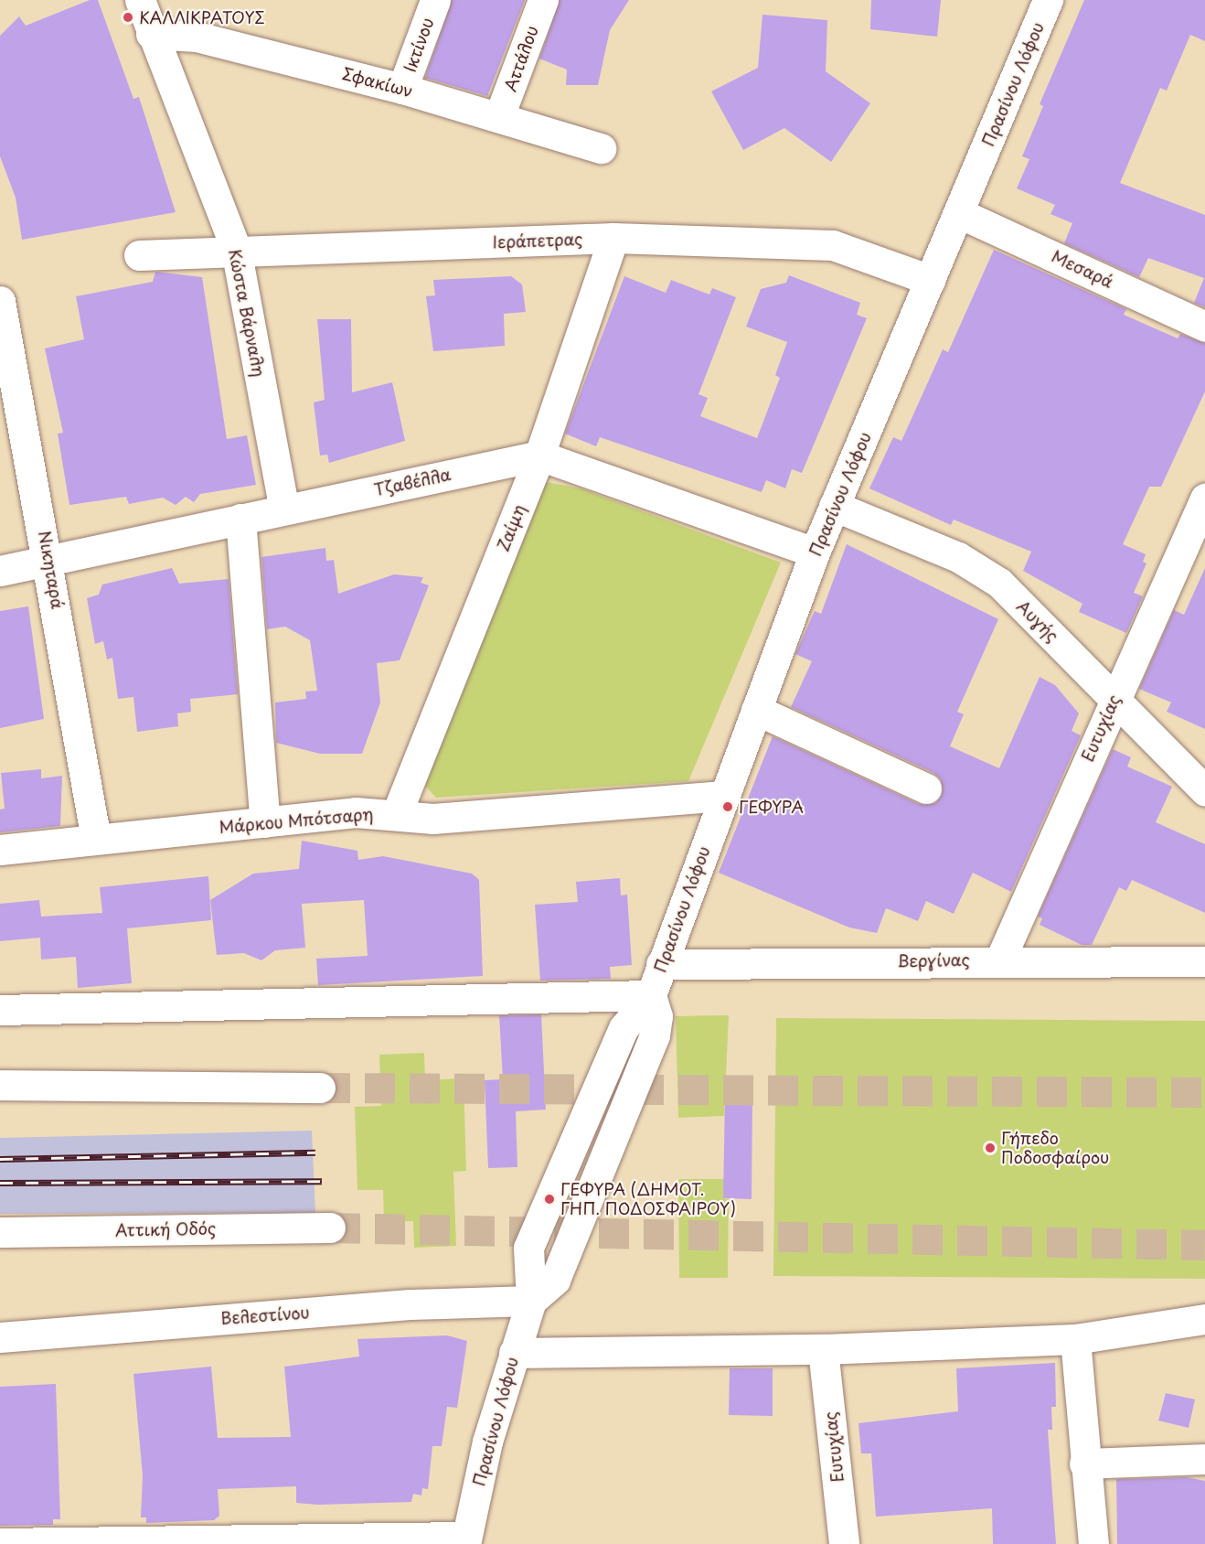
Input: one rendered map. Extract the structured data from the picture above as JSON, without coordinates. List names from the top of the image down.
{
  "streets": {
    "main road": [
      "Ικτίνου",
      "Αττάλου",
      "Σφακίων",
      "Πρασίνου Λόφου",
      "Ιεράπετρας",
      "Μεσαρά",
      "Κώστα Βάρναλη",
      "Τζαβέλλα",
      "Ζαίμη",
      "Νικηταρά",
      "Αυγής",
      "Ευτυχίας",
      "Μάρκου Μπότσαρη",
      "Βεργίνας",
      "Αττική Οδός",
      "Βελεστίνου"
    ]
  },
  "crossings": [
    ["Ικτίνου", "Σφακίων"],
    ["Αττάλου", "Σφακίων"],
    ["Σφακίων", "Κώστα Βάρναλη"],
    ["Πρασίνου Λόφου", "Ιεράπετρας"],
    ["Πρασίνου Λόφου", "Μεσαρά"],
    ["Πρασίνου Λόφου", "Αυγής"],
    ["Πρασίνου Λόφου", "Μάρκου Μπότσαρη"],
    ["Πρασίνου Λόφου", "Βεργίνας"],
    ["Πρασίνου Λόφου", "Βελεστίνου"],
    ["Ιεράπετρας", "Κώστα Βάρναλη"],
    ["Ιεράπετρας", "Ζαίμη"],
    ["Κώστα Βάρναλη", "Τζαβέλλα"],
    ["Τζαβέλλα", "Ζαίμη"],
    ["Τζαβέλλα", "Νικηταρά"],
    ["Ζαίμη", "Μάρκου Μπότσαρη"],
    ["Νικηταρά", "Μάρκου Μπότσαρη"],
    ["Αυγής", "Ευτυχίας"],
    ["Ευτυχίας", "Βεργίνας"]
  ],
  "places": [
    "ΚΑΛΛΙΚΡΑΤΟΥΣ",
    "ΓΕΦΥΡΑ",
    "Γήπεδο Ποδοσφαίρου",
    "ΓΕΦΥΡΑ (ΔΗΜΟΤ. ΓΗΠ. ΠΟΔΟΣΦΑΙΡΟΥ)"
  ]
}
